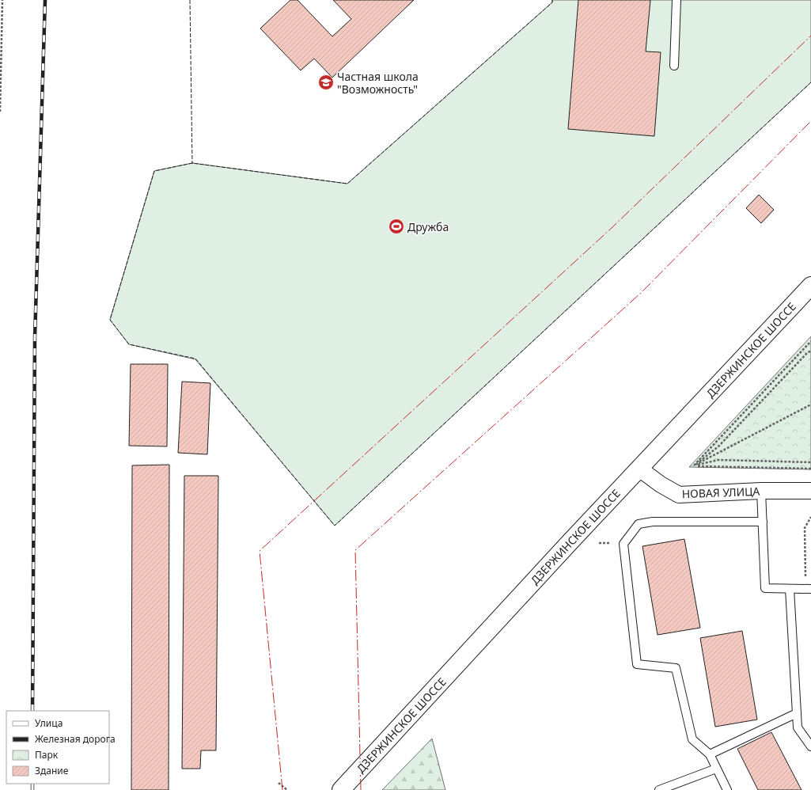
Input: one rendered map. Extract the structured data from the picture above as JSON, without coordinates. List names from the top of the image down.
{
  "streets": {
    "main road": ["ДЗЕРЖИНСКОЕ ШОССЕ"],
    "street": ["НОВАЯ УЛИЦА"]
  },
  "crossings": [
    ["ДЗЕРЖИНСКОЕ ШОССЕ", "НОВАЯ УЛИЦА"]
  ],
  "places": {
    "school or university": ["Частная школа \"Возможность\""],
    "sports": ["Дружба"]
  },
  "legend": [
    "Улица",
    "Железная дорога",
    "Парк",
    "Здание"
  ]
}
